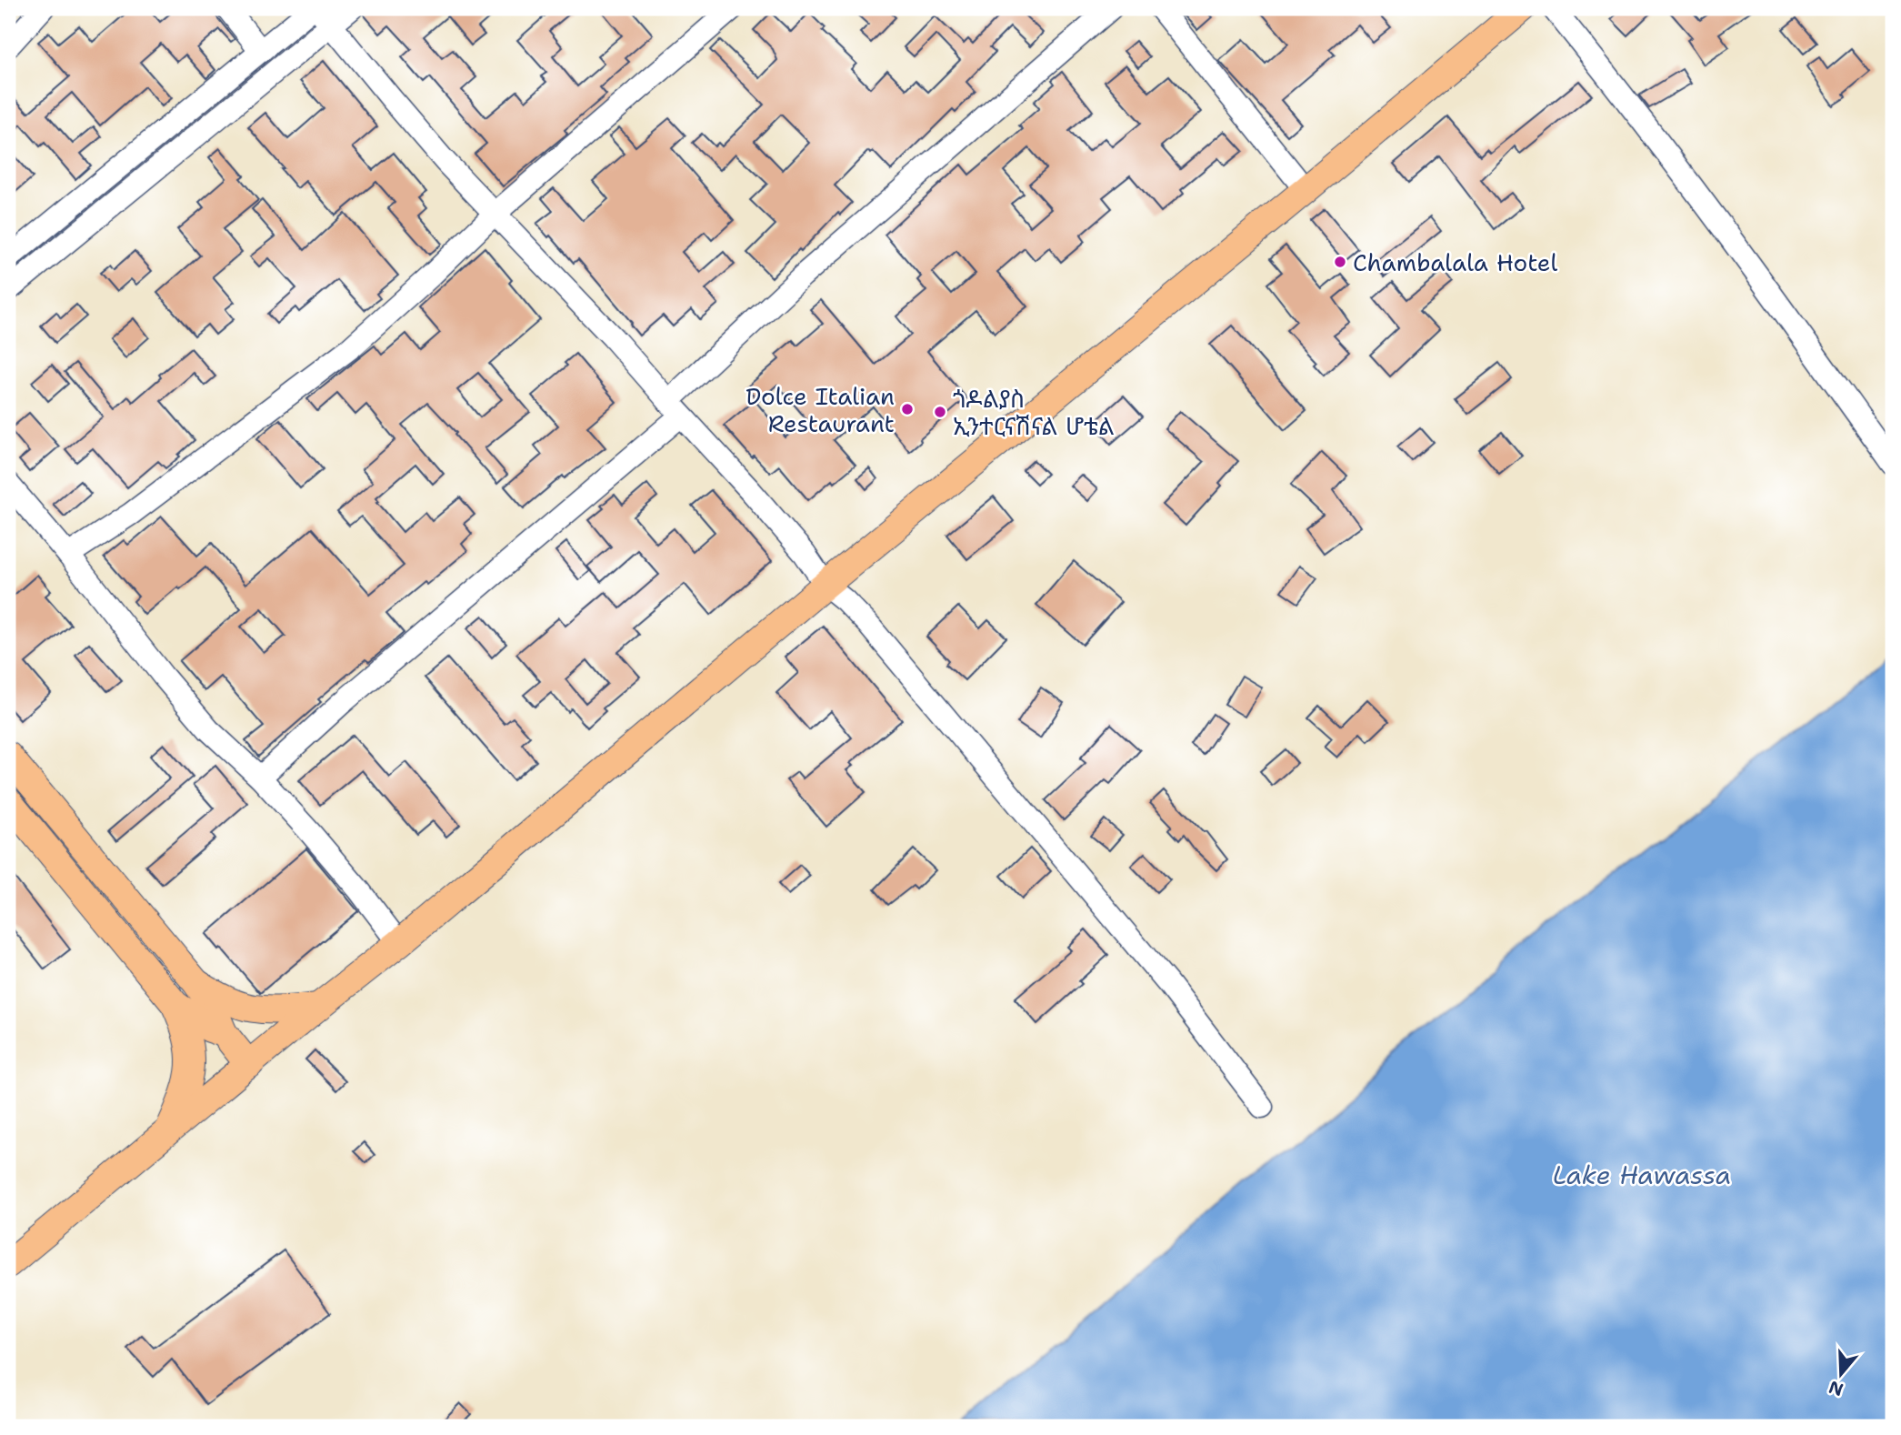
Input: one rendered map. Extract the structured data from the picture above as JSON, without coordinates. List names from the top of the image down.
{
  "water": ["Lake Hawassa"],
  "places": ["Chambalala Hotel", "Dolce Italian Restaurant", "ጎዶልያስ ኢንተርናሽናል ሆቴል"],
  "north": "bottom"
}
